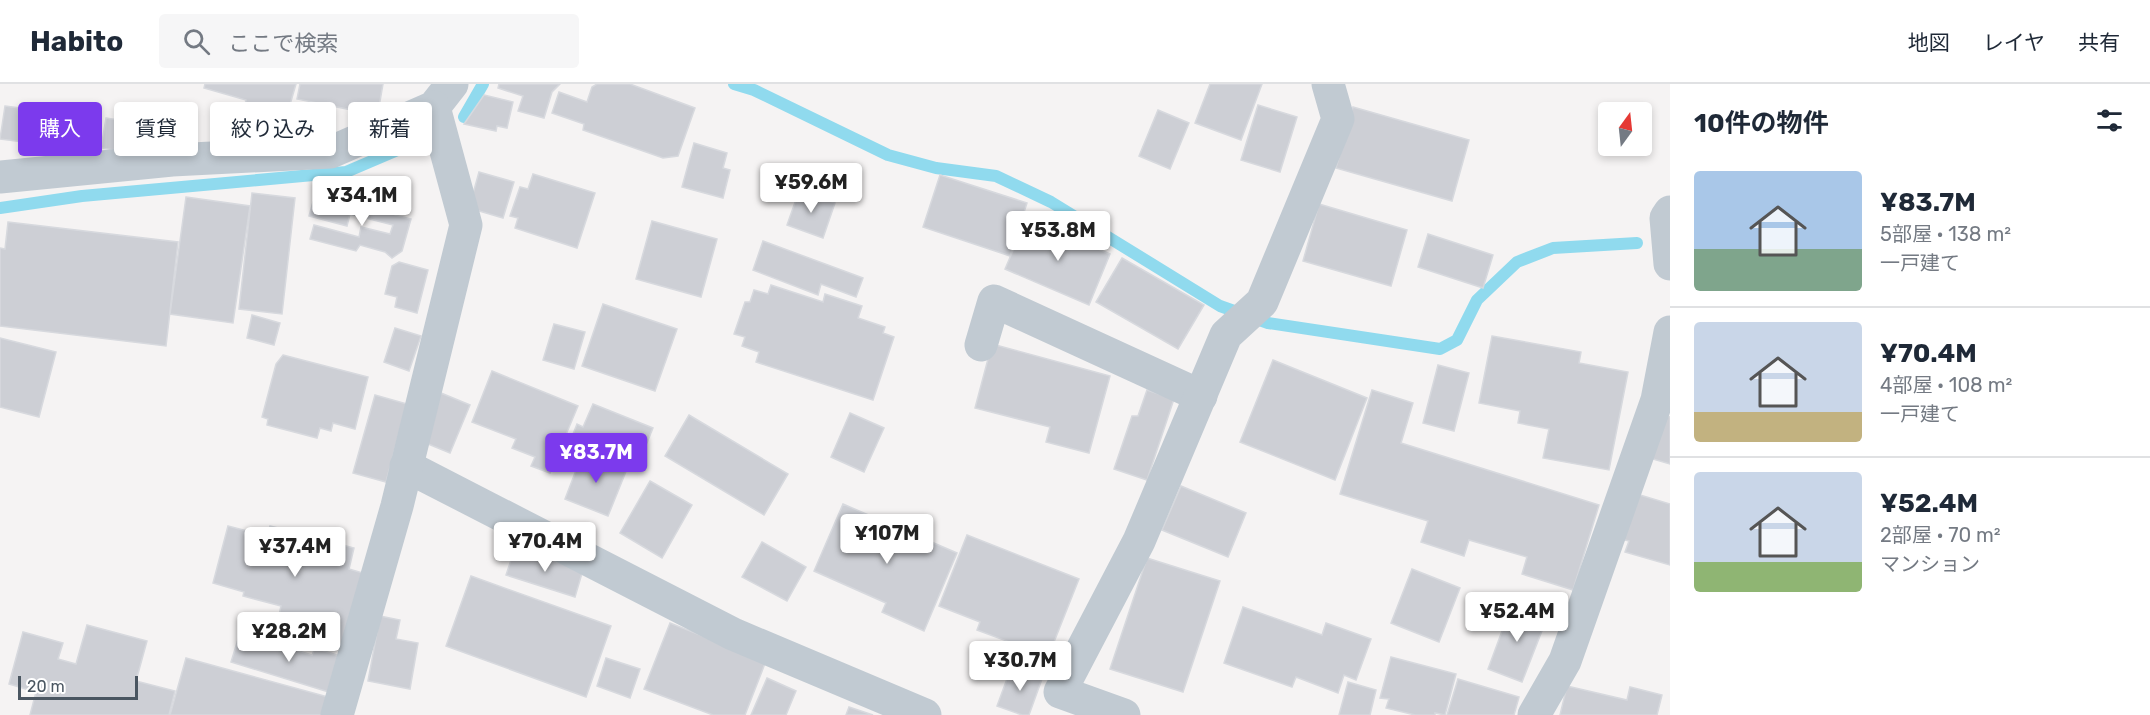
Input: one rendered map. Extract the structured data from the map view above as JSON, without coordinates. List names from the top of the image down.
{
  "scale_bar": "20 m",
  "north": "top",
  "page": {
    "header": "Habito",
    "search": "ここで検索",
    "nav": ["地図", "レイヤ", "共有"],
    "heading": "10件の物件",
    "chip": [
      "購入",
      "賃貸",
      "絞り込み",
      "新着"
    ],
    "list": [
      {
        "name": "¥83.7M",
        "note": "5部屋 · 138 m² · 一戸建て"
      },
      {
        "name": "¥70.4M",
        "note": "4部屋 · 108 m² · 一戸建て"
      },
      {
        "name": "¥52.4M",
        "note": "2部屋 · 70 m² · マンション"
      }
    ],
    "price": [
      "¥59.6M",
      "¥34.1M",
      "¥53.8M",
      "¥83.7M",
      "¥107M",
      "¥70.4M",
      "¥37.4M",
      "¥52.4M",
      "¥28.2M",
      "¥30.7M"
    ],
    "scale": "20 m"
  }
}
